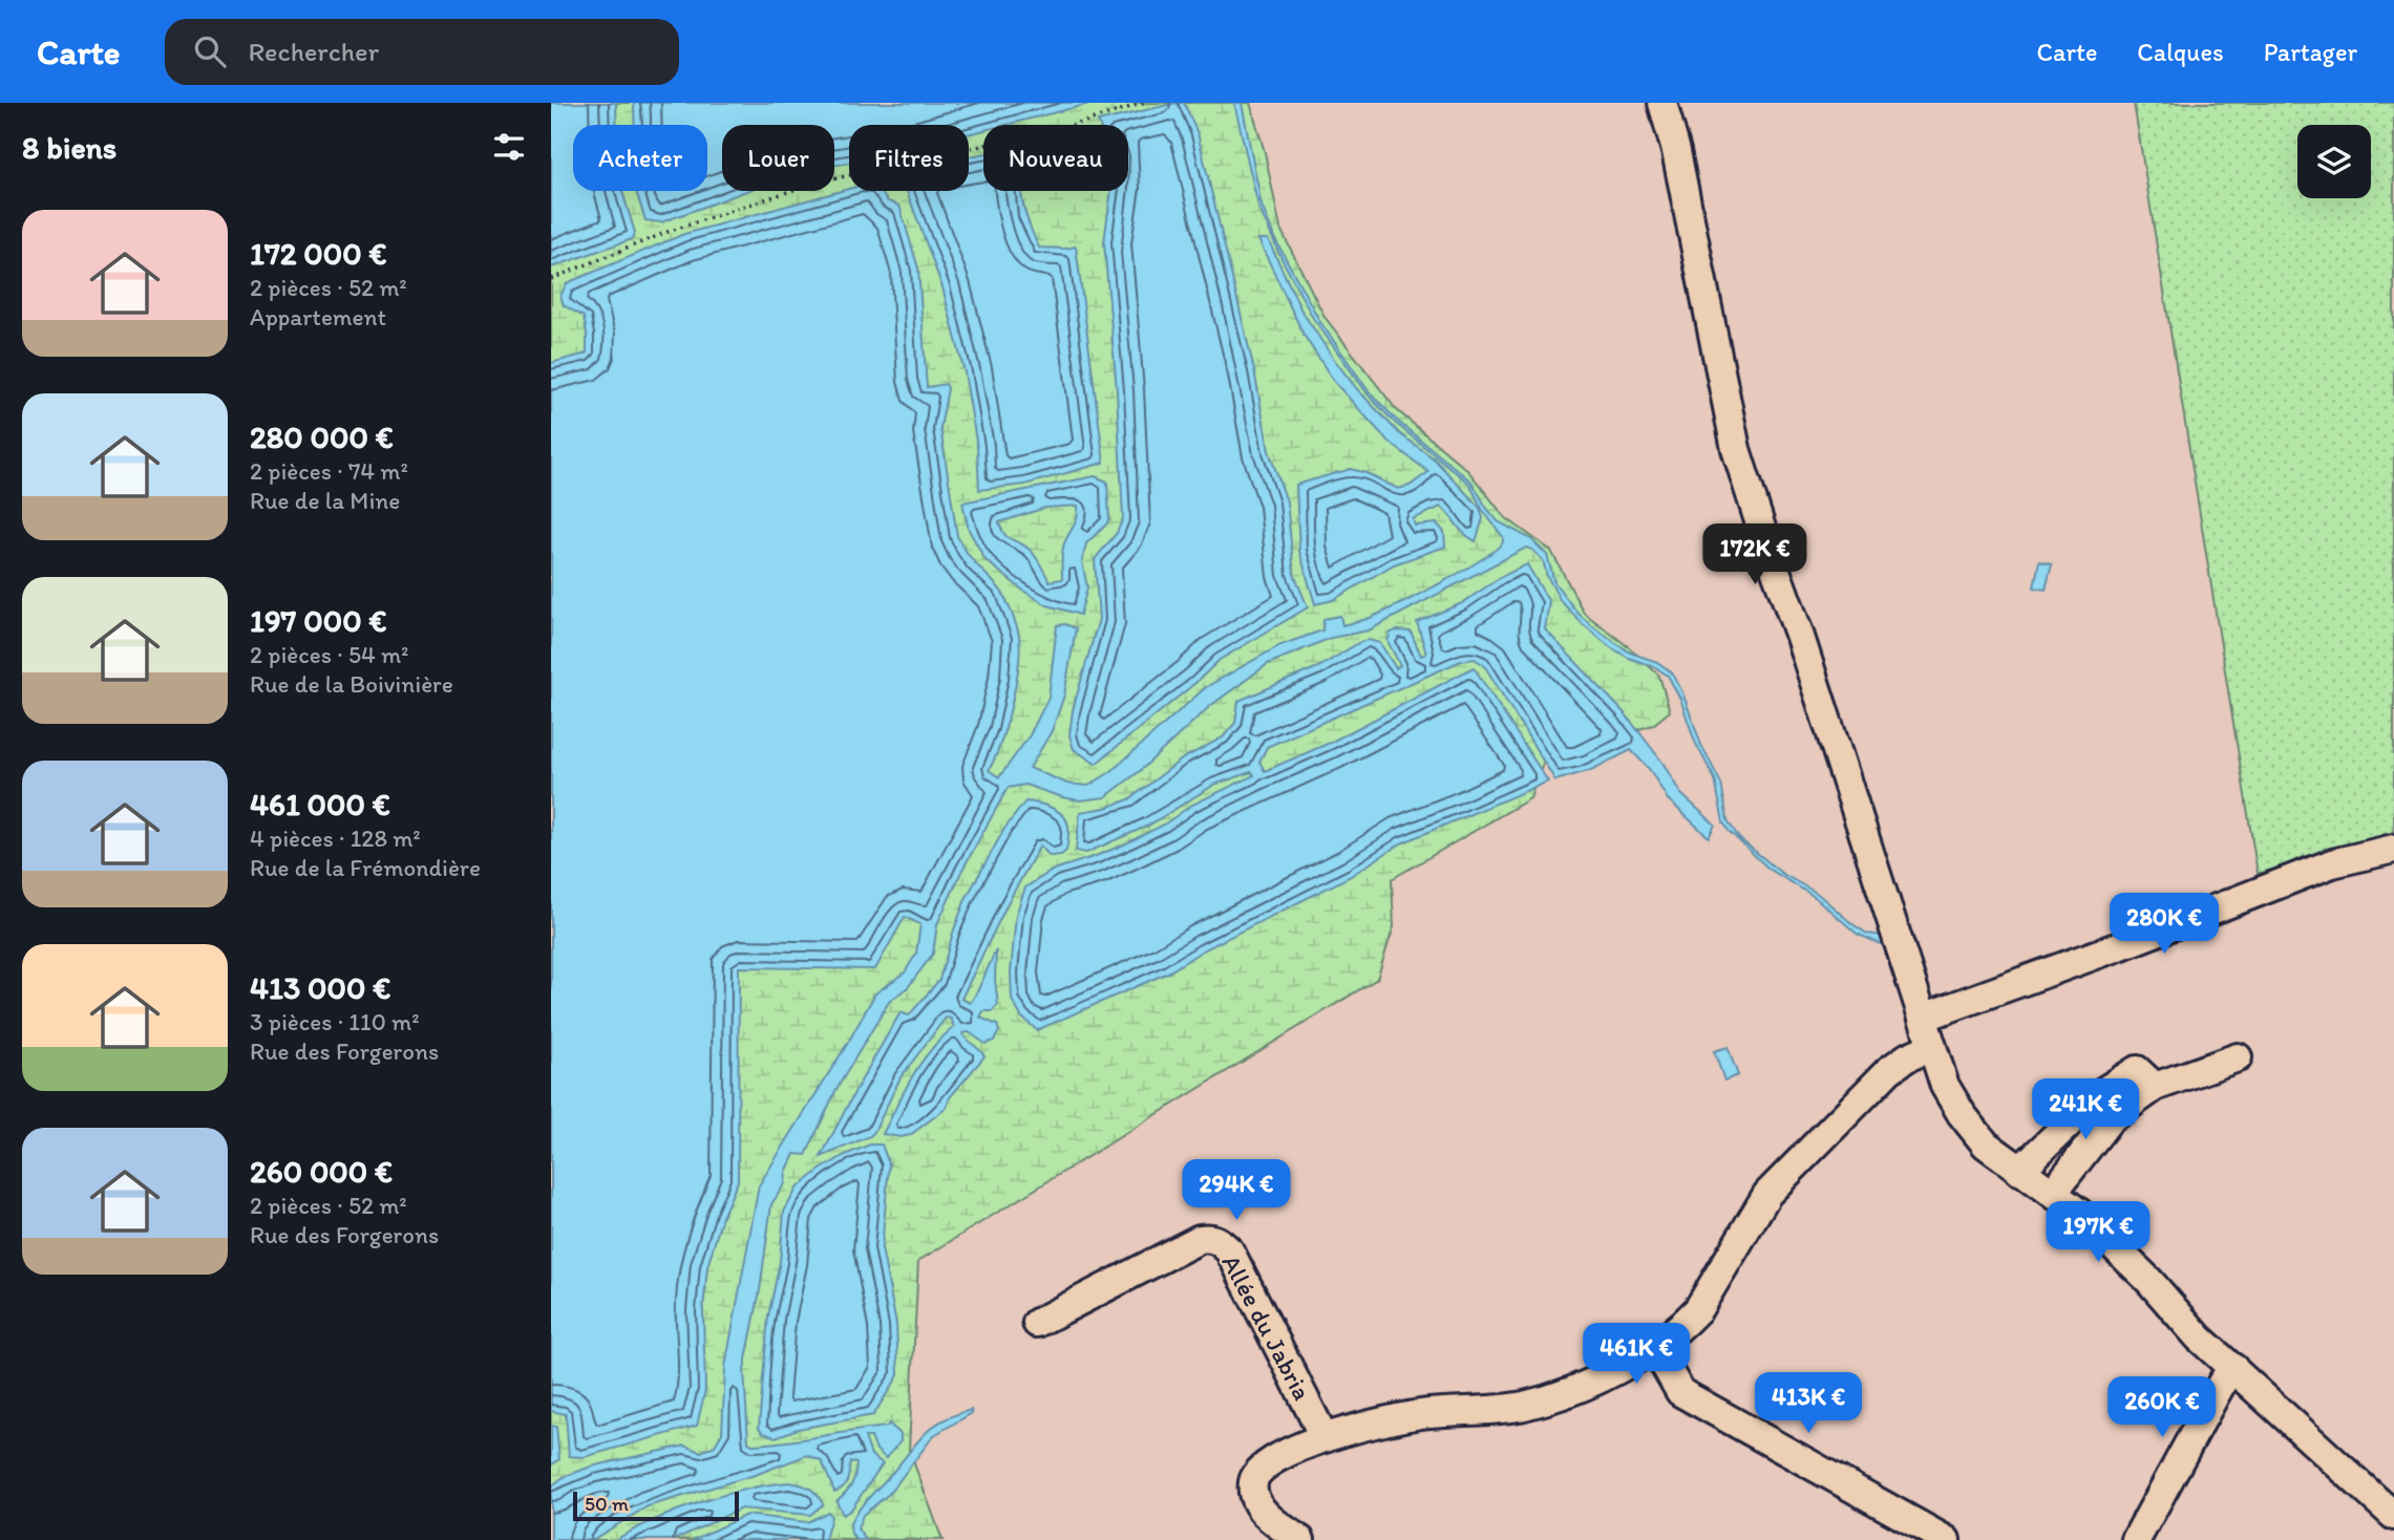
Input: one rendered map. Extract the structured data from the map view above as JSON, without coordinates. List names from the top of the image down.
{
  "streets": {
    "street": ["Allée du Jabria"]
  },
  "scale_bar": "50 m",
  "page": {
    "header": "Carte",
    "search": "Rechercher",
    "nav": ["Carte", "Calques", "Partager"],
    "heading": "8 biens",
    "chip": [
      "Acheter",
      "Louer",
      "Filtres",
      "Nouveau"
    ],
    "list": [
      {
        "name": "172 000 €",
        "note": "2 pièces · 52 m² · Appartement"
      },
      {
        "name": "280 000 €",
        "note": "2 pièces · 74 m² · Rue de la Mine"
      },
      {
        "name": "197 000 €",
        "note": "2 pièces · 54 m² · Rue de la Boivinière"
      },
      {
        "name": "461 000 €",
        "note": "4 pièces · 128 m² · Rue de la Frémondière"
      },
      {
        "name": "413 000 €",
        "note": "3 pièces · 110 m² · Rue des Forgerons"
      },
      {
        "name": "260 000 €",
        "note": "2 pièces · 52 m² · Rue des Forgerons"
      }
    ],
    "price": [
      "172K €",
      "280K €",
      "241K €",
      "294K €",
      "197K €",
      "461K €",
      "413K €",
      "260K €"
    ],
    "scale": "50 m"
  }
}
